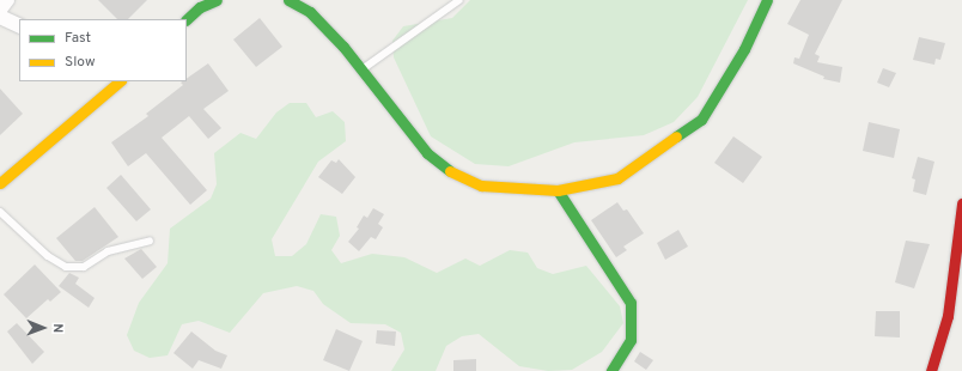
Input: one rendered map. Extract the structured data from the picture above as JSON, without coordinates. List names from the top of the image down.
{
  "legend": ["Fast", "Slow"],
  "north": "right"
}
